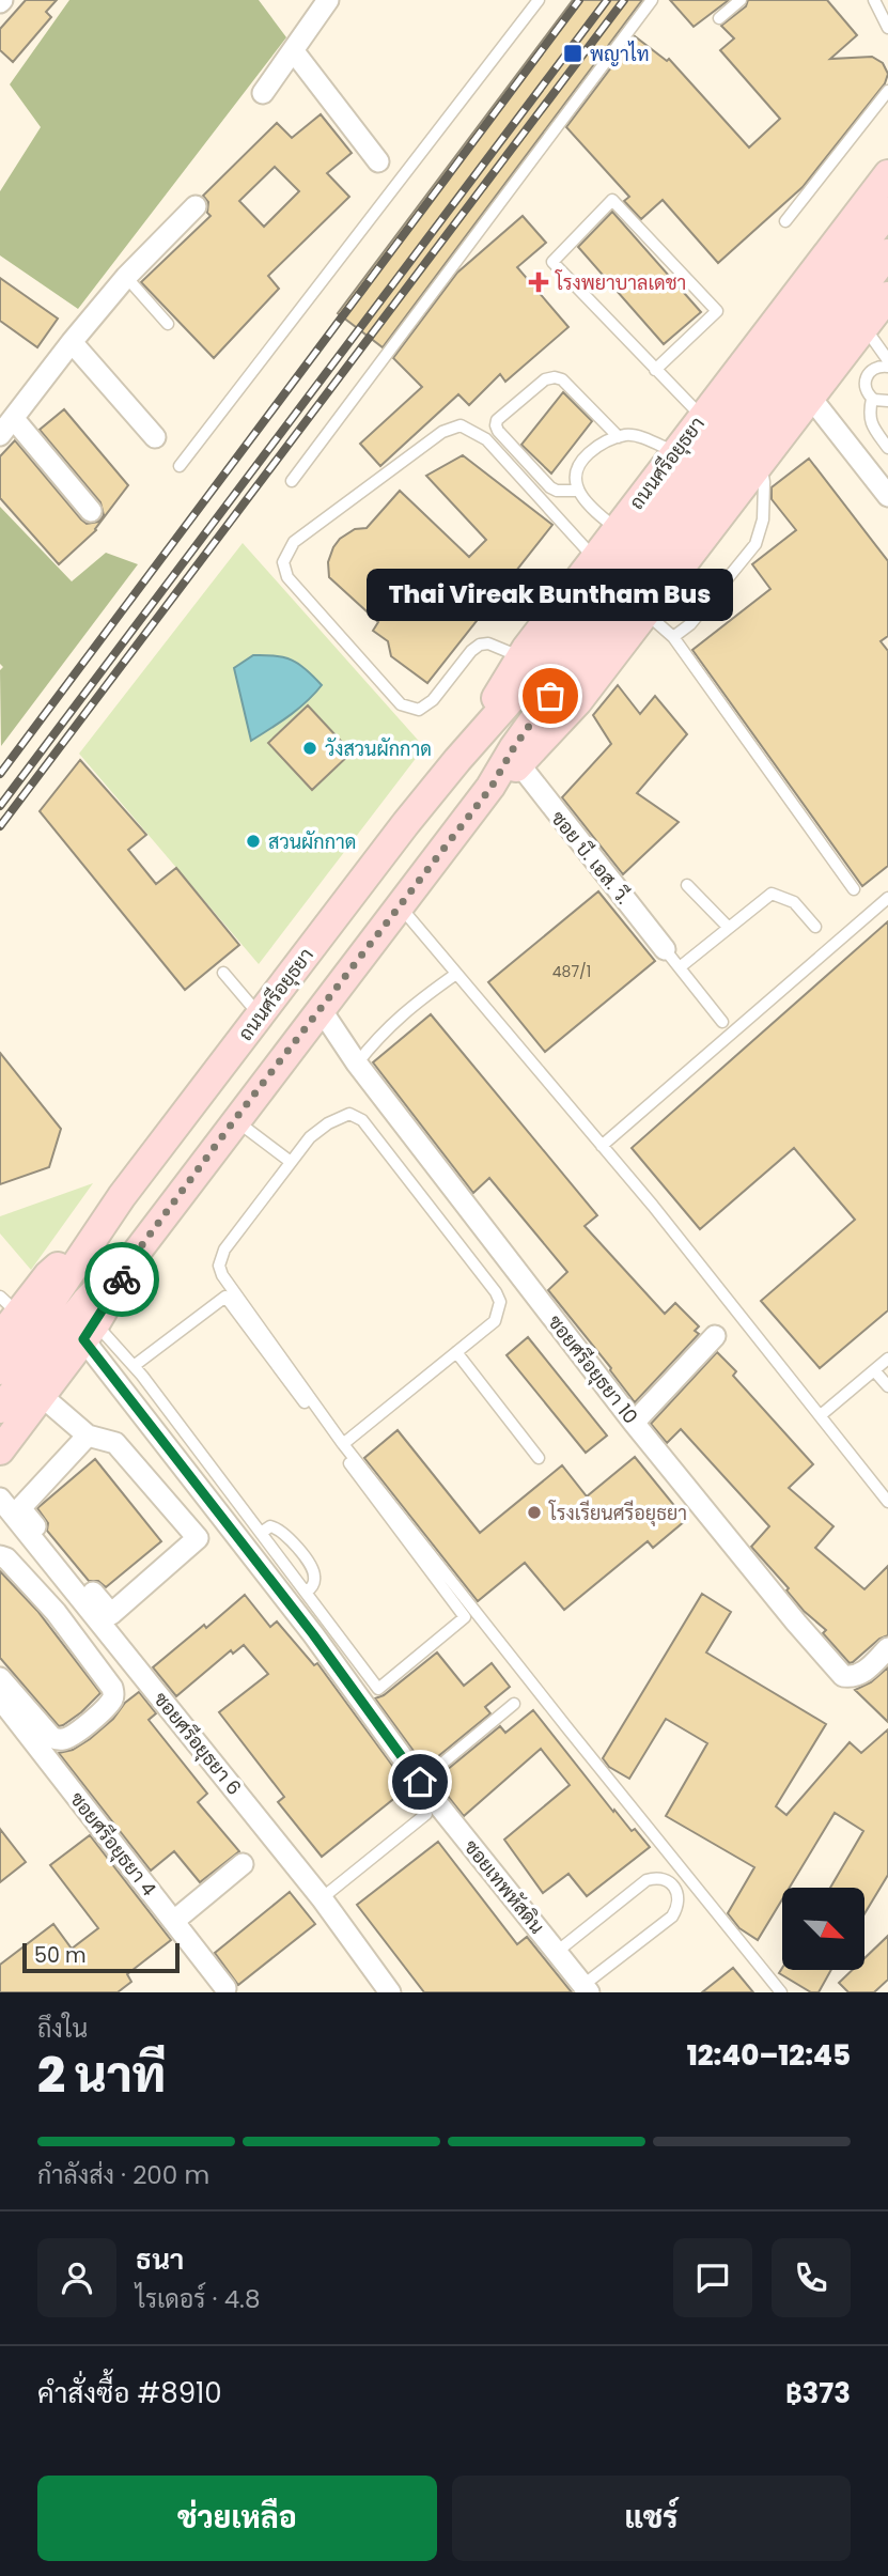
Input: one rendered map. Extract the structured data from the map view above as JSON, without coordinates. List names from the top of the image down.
{
  "streets": {
    "main road": ["ถนนศรีอยุธยา"],
    "street": [
      "ซอย บี. เอส. วี.",
      "ซอยศรีอยุธยา 10",
      "ซอยศรีอยุธยา 6",
      "ซอยศรีอยุธยา 4",
      "ซอยเทพหัสดิน"
    ]
  },
  "places": {
    "transit": ["พญาไท"],
    "health": ["โรงพยาบาลเดชา"],
    "other": [
      "Thai Vireak Buntham Bus",
      "วังสวนผักกาด",
      "สวนผักกาด",
      "โรงเรียนศรีอยุธยา"
    ]
  },
  "house_numbers": ["487/1"],
  "scale_bar": "50 m",
  "north": "bottom right",
  "page": {
    "bubble": "Thai Vireak Buntham Bus",
    "scale": "50 m",
    "heading": ["2 นาที", "ถึงใน", "12:40–12:45"],
    "panel": [
      "ธนา",
      "ไรเดอร์ · 4.8",
      "คำสั่งซื้อ #8910",
      "฿373"
    ],
    "bar": "กำลังส่ง · 200 m",
    "buttons": ["ช่วยเหลือ", "แชร์"]
  }
}
